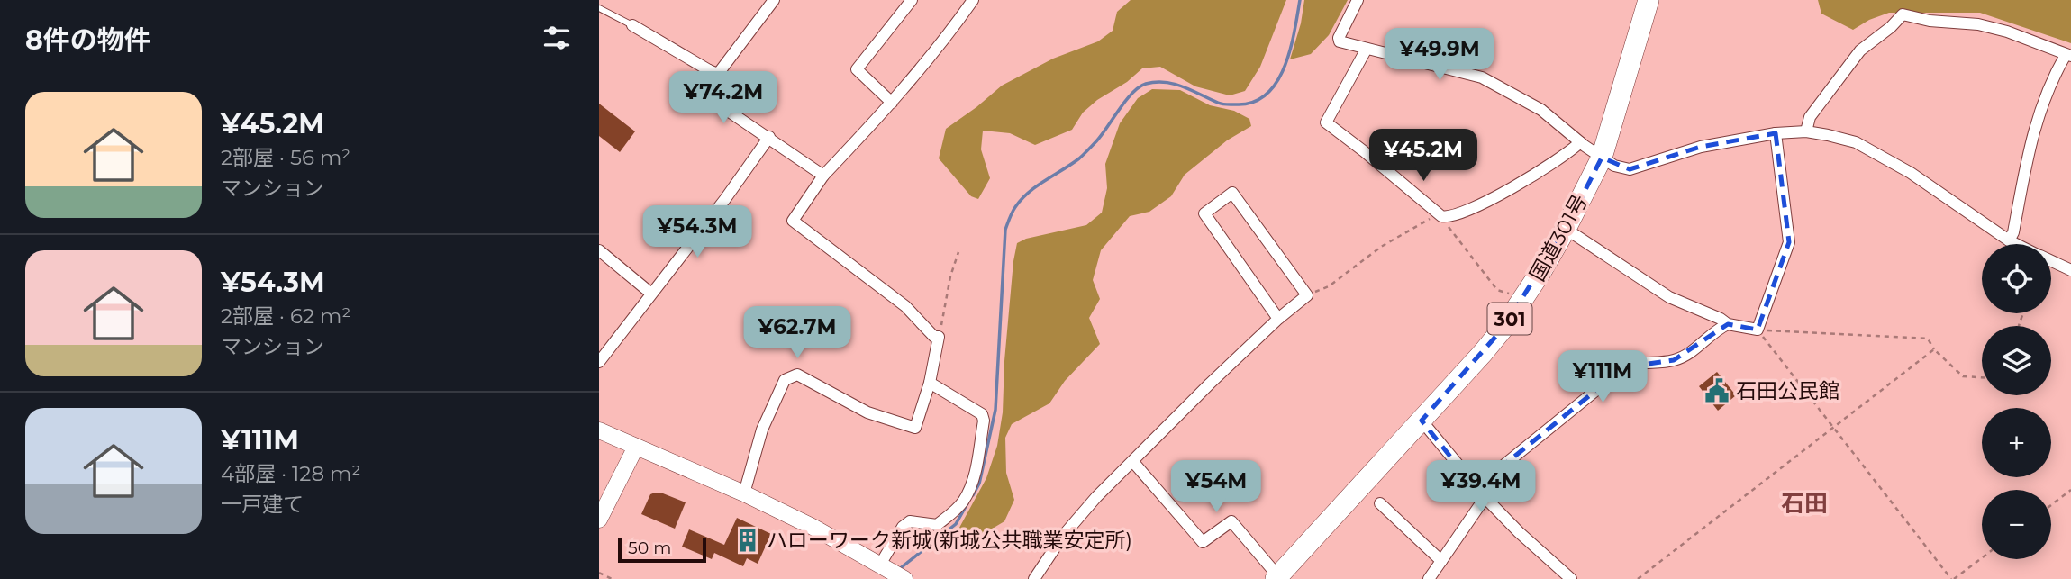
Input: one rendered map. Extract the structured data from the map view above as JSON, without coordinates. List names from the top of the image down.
{
  "streets": {
    "highway": ["国道301号", "301"]
  },
  "districts": ["石田"],
  "places": {
    "public building": ["石田公民館"],
    "building": ["ハローワーク新城(新城公共職業安定所)"]
  },
  "scale_bar": "50 m",
  "page": {
    "heading": "8件の物件",
    "price": [
      "¥49.9M",
      "¥74.2M",
      "¥45.2M",
      "¥54.3M",
      "¥62.7M",
      "¥111M",
      "¥54M",
      "¥39.4M"
    ],
    "list": [
      {
        "name": "¥45.2M",
        "note": "2部屋 · 56 m² · マンション"
      },
      {
        "name": "¥54.3M",
        "note": "2部屋 · 62 m² · マンション"
      },
      {
        "name": "¥111M",
        "note": "4部屋 · 128 m² · 一戸建て"
      }
    ],
    "map_buttons": ["+", "−"],
    "scale": "50 m"
  }
}
